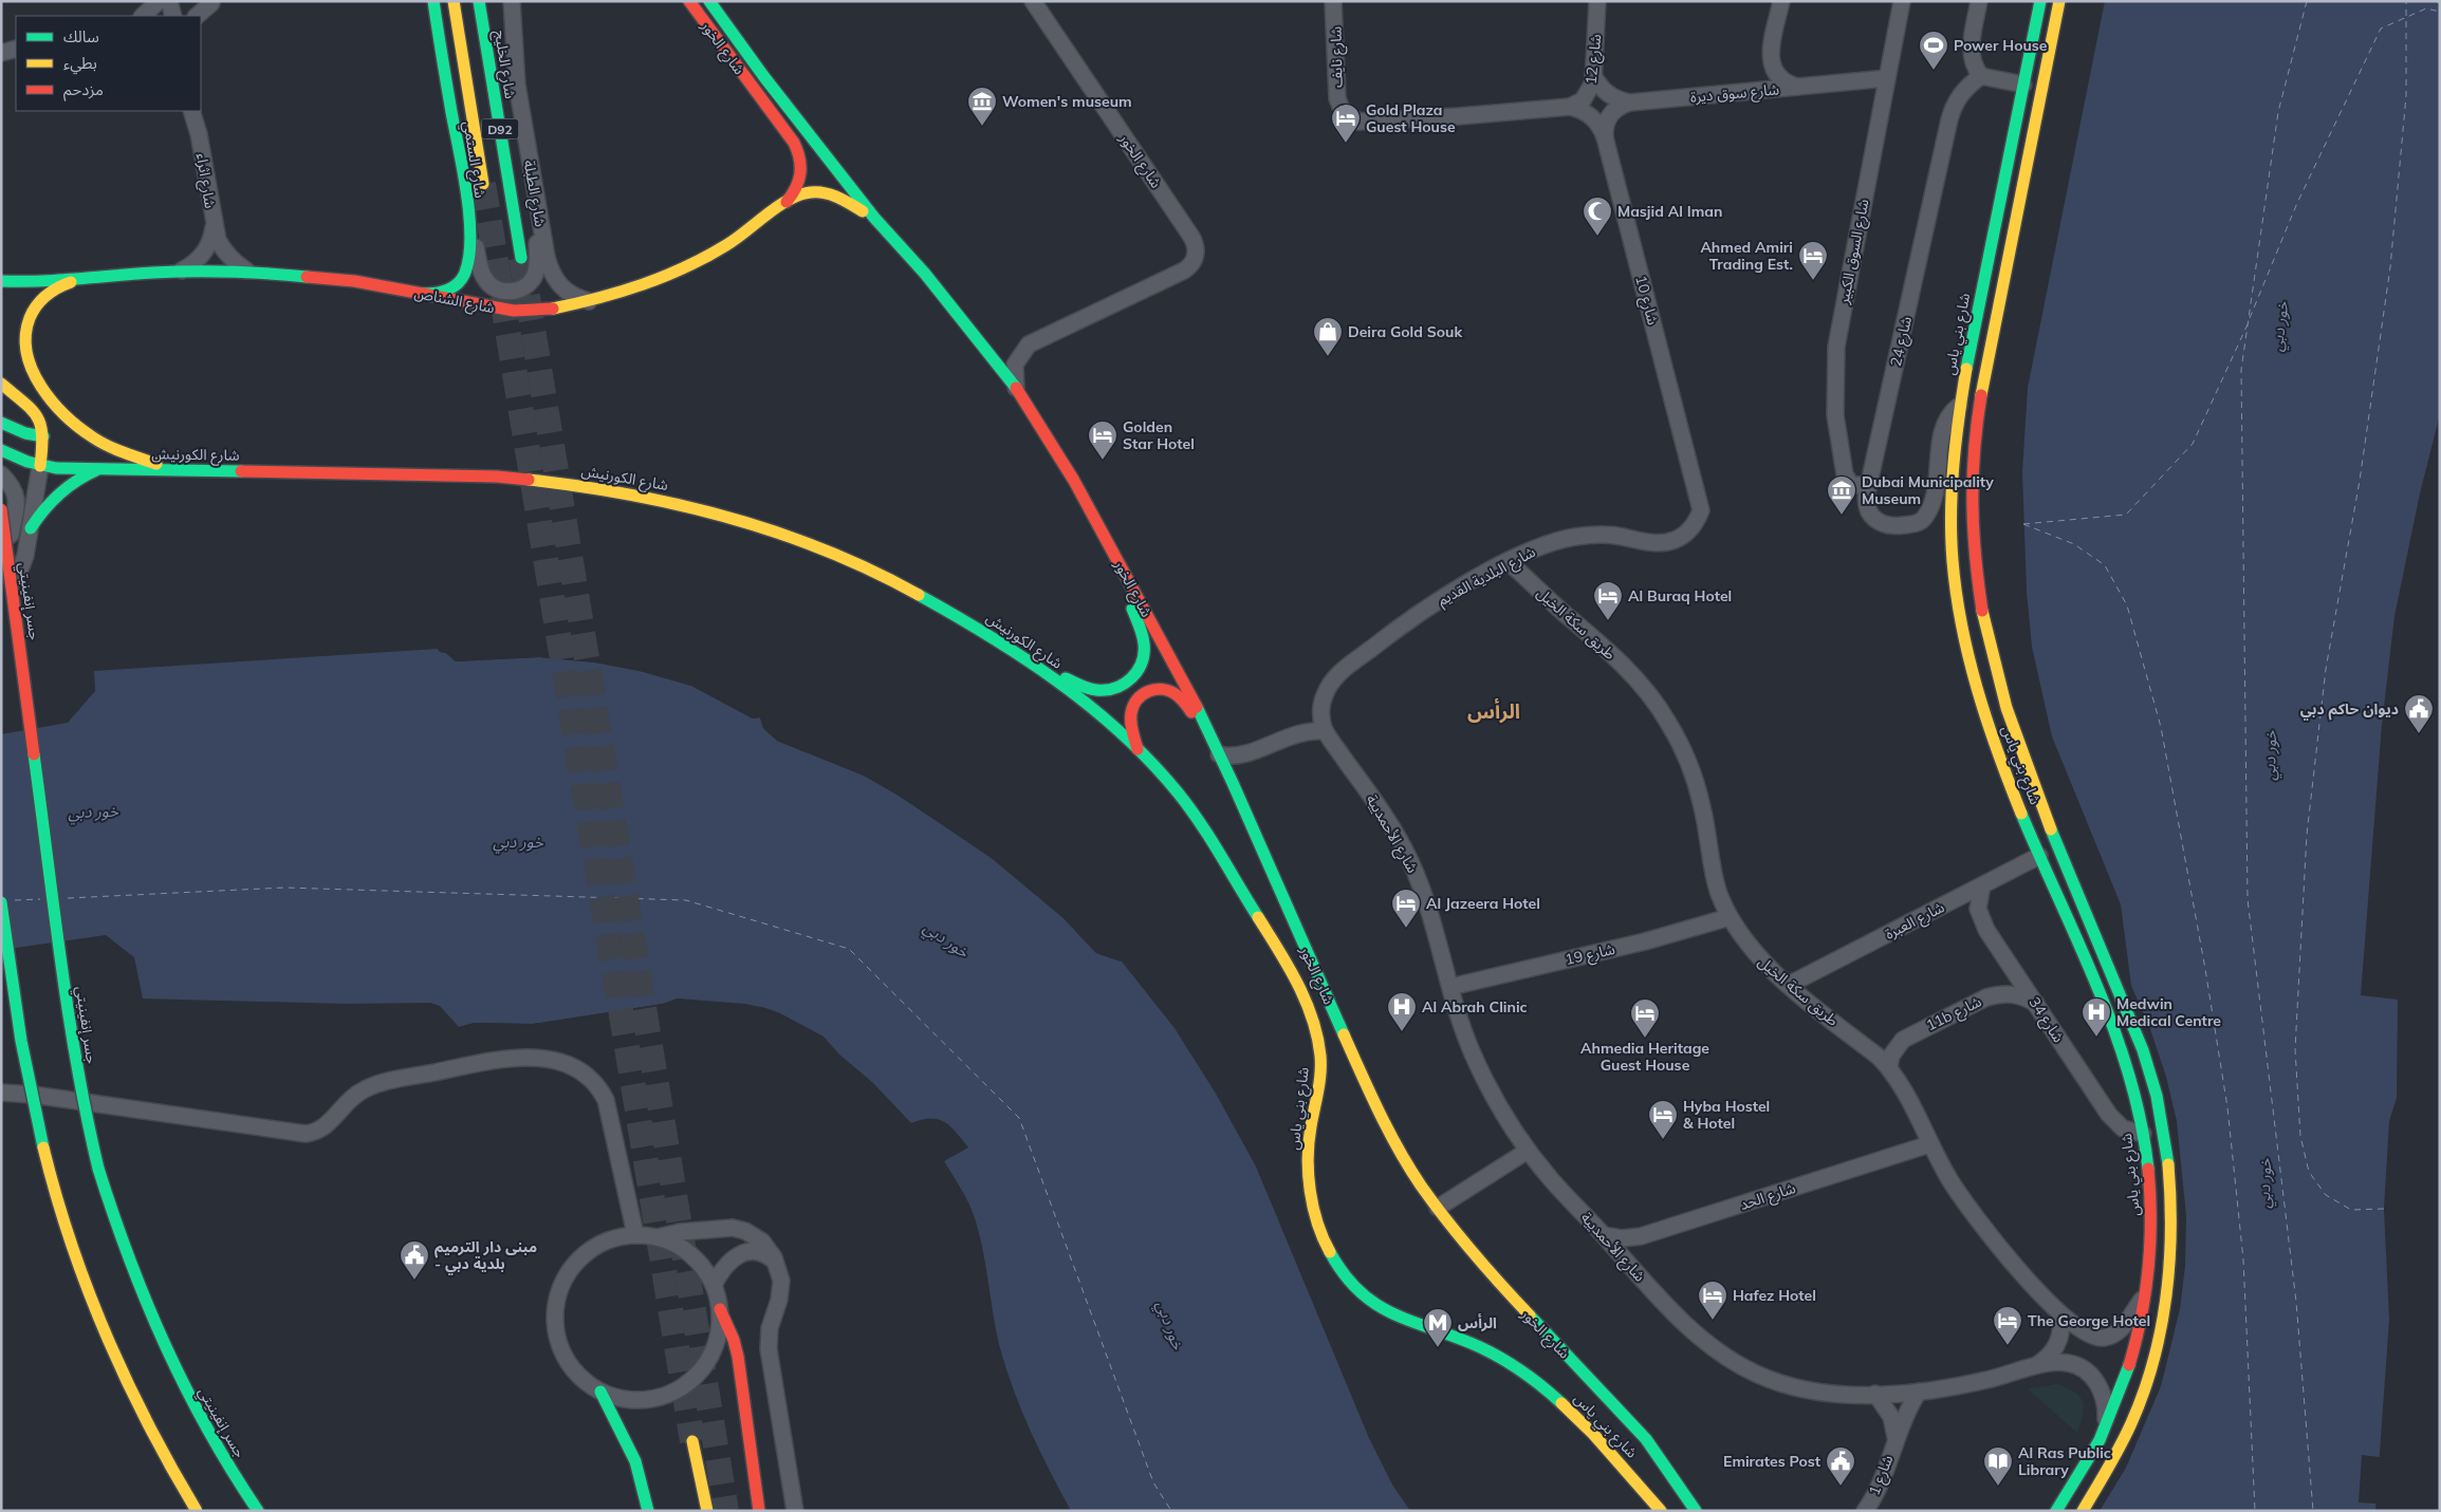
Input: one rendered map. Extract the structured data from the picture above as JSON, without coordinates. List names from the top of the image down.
{
  "streets": {
    "main road": [
      "شارع الخور",
      "شارع الخليج",
      "D92",
      "شارع الستمي",
      "شارع الشناص",
      "شارع بني ياس",
      "شارع الكورنيش",
      "جسر إنفينيتي"
    ],
    "street": [
      "شارع نايف",
      "شارع 12",
      "شارع سوق ديرة",
      "شارع اثراء",
      "شارع الطبلة",
      "شارع السوق الكبير",
      "شارع 10",
      "شارع 24",
      "شارع البلدية القديم",
      "طريق سكة الخيل",
      "شارع الأحمديية",
      "شارع العبرة",
      "شارع 19",
      "11b شارع",
      "شارع 34",
      "شارع الحد",
      "شارع 1"
    ]
  },
  "crossings": [
    ["شارع الخور", "شارع الشناص"],
    ["شارع نايف", "شارع 12"],
    ["شارع 12", "شارع سوق ديرة"],
    ["شارع سوق ديرة", "شارع السوق الكبير"],
    ["شارع سوق ديرة", "شارع 10"],
    ["شارع الستمي", "شارع الشناص"],
    ["شارع اثراء", "شارع الشناص"],
    ["شارع الطبلة", "شارع الشناص"],
    ["شارع السوق الكبير", "شارع 24"],
    ["شارع 10", "شارع البلدية القديم"],
    ["شارع بني ياس", "شارع 24"],
    ["شارع بني ياس", "شارع الكورنيش"],
    ["شارع بني ياس", "طريق سكة الخيل"],
    ["شارع بني ياس", "شارع الأحمديية"],
    ["شارع بني ياس", "شارع العبرة"],
    ["شارع بني ياس", "شارع 34"],
    ["شارع البلدية القديم", "طريق سكة الخيل"],
    ["طريق سكة الخيل", "شارع العبرة"],
    ["طريق سكة الخيل", "شارع 19"],
    ["طريق سكة الخيل", "11b شارع"],
    ["طريق سكة الخيل", "شارع الحد"],
    ["شارع الأحمديية", "شارع 19"],
    ["شارع الأحمديية", "شارع الحد"],
    ["شارع الأحمديية", "شارع 1"],
    ["شارع العبرة", "شارع 34"],
    ["11b شارع", "شارع 34"]
  ],
  "districts": ["الرأس"],
  "water": ["خور دبي"],
  "places": {
    "sports": ["Power House"],
    "museum": ["Women's museum", "Dubai Municipality Museum"],
    "hotel": [
      "Gold Plaza Guest House",
      "Ahmed Amiri Trading Est.",
      "Golden Star Hotel",
      "Al Buraq Hotel",
      "Al Jazeera Hotel",
      "Ahmedia Heritage Guest House",
      "Hyba Hostel & Hotel",
      "Hafez Hotel",
      "The George Hotel"
    ],
    "mosque": ["Masjid Al Iman"],
    "shop": ["Deira Gold Souk"],
    "public building": ["ديوان حاكم دبي", "مبنى دار الترميم - بلدية دبي", "Emirates Post"],
    "hospital": ["Al Abrah Clinic", "Medwin Medical Centre"],
    "metro station": ["الرأس"],
    "library": ["Al Ras Public Library"]
  },
  "legend": ["سالك", "بطيء", "مزدحم"]
}
